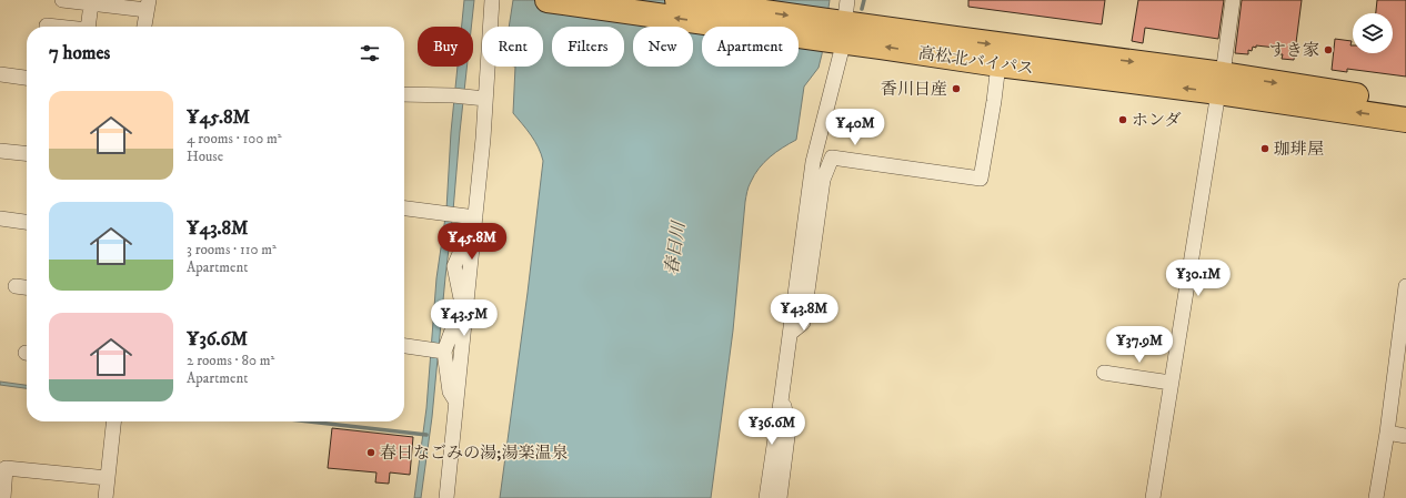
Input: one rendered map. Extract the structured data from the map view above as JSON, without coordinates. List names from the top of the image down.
{
  "streets": {
    "highway": ["高松北バイパス"]
  },
  "water": ["春日川"],
  "places": [
    "すき家",
    "香川日産",
    "ホンダ",
    "珈琲屋",
    "春日なごみの湯;湯楽温泉"
  ],
  "page": {
    "chip": [
      "Buy",
      "Rent",
      "Filters",
      "New",
      "Apartment"
    ],
    "heading": "7 homes",
    "list": [
      {
        "name": "¥45.8M",
        "note": "4 rooms · 100 m² · House"
      },
      {
        "name": "¥43.8M",
        "note": "3 rooms · 110 m² · Apartment"
      },
      {
        "name": "¥36.6M",
        "note": "2 rooms · 80 m² · Apartment"
      }
    ],
    "price": [
      "¥40M",
      "¥45.8M",
      "¥30.1M",
      "¥43.8M",
      "¥43.5M",
      "¥37.9M",
      "¥36.6M"
    ]
  }
}
